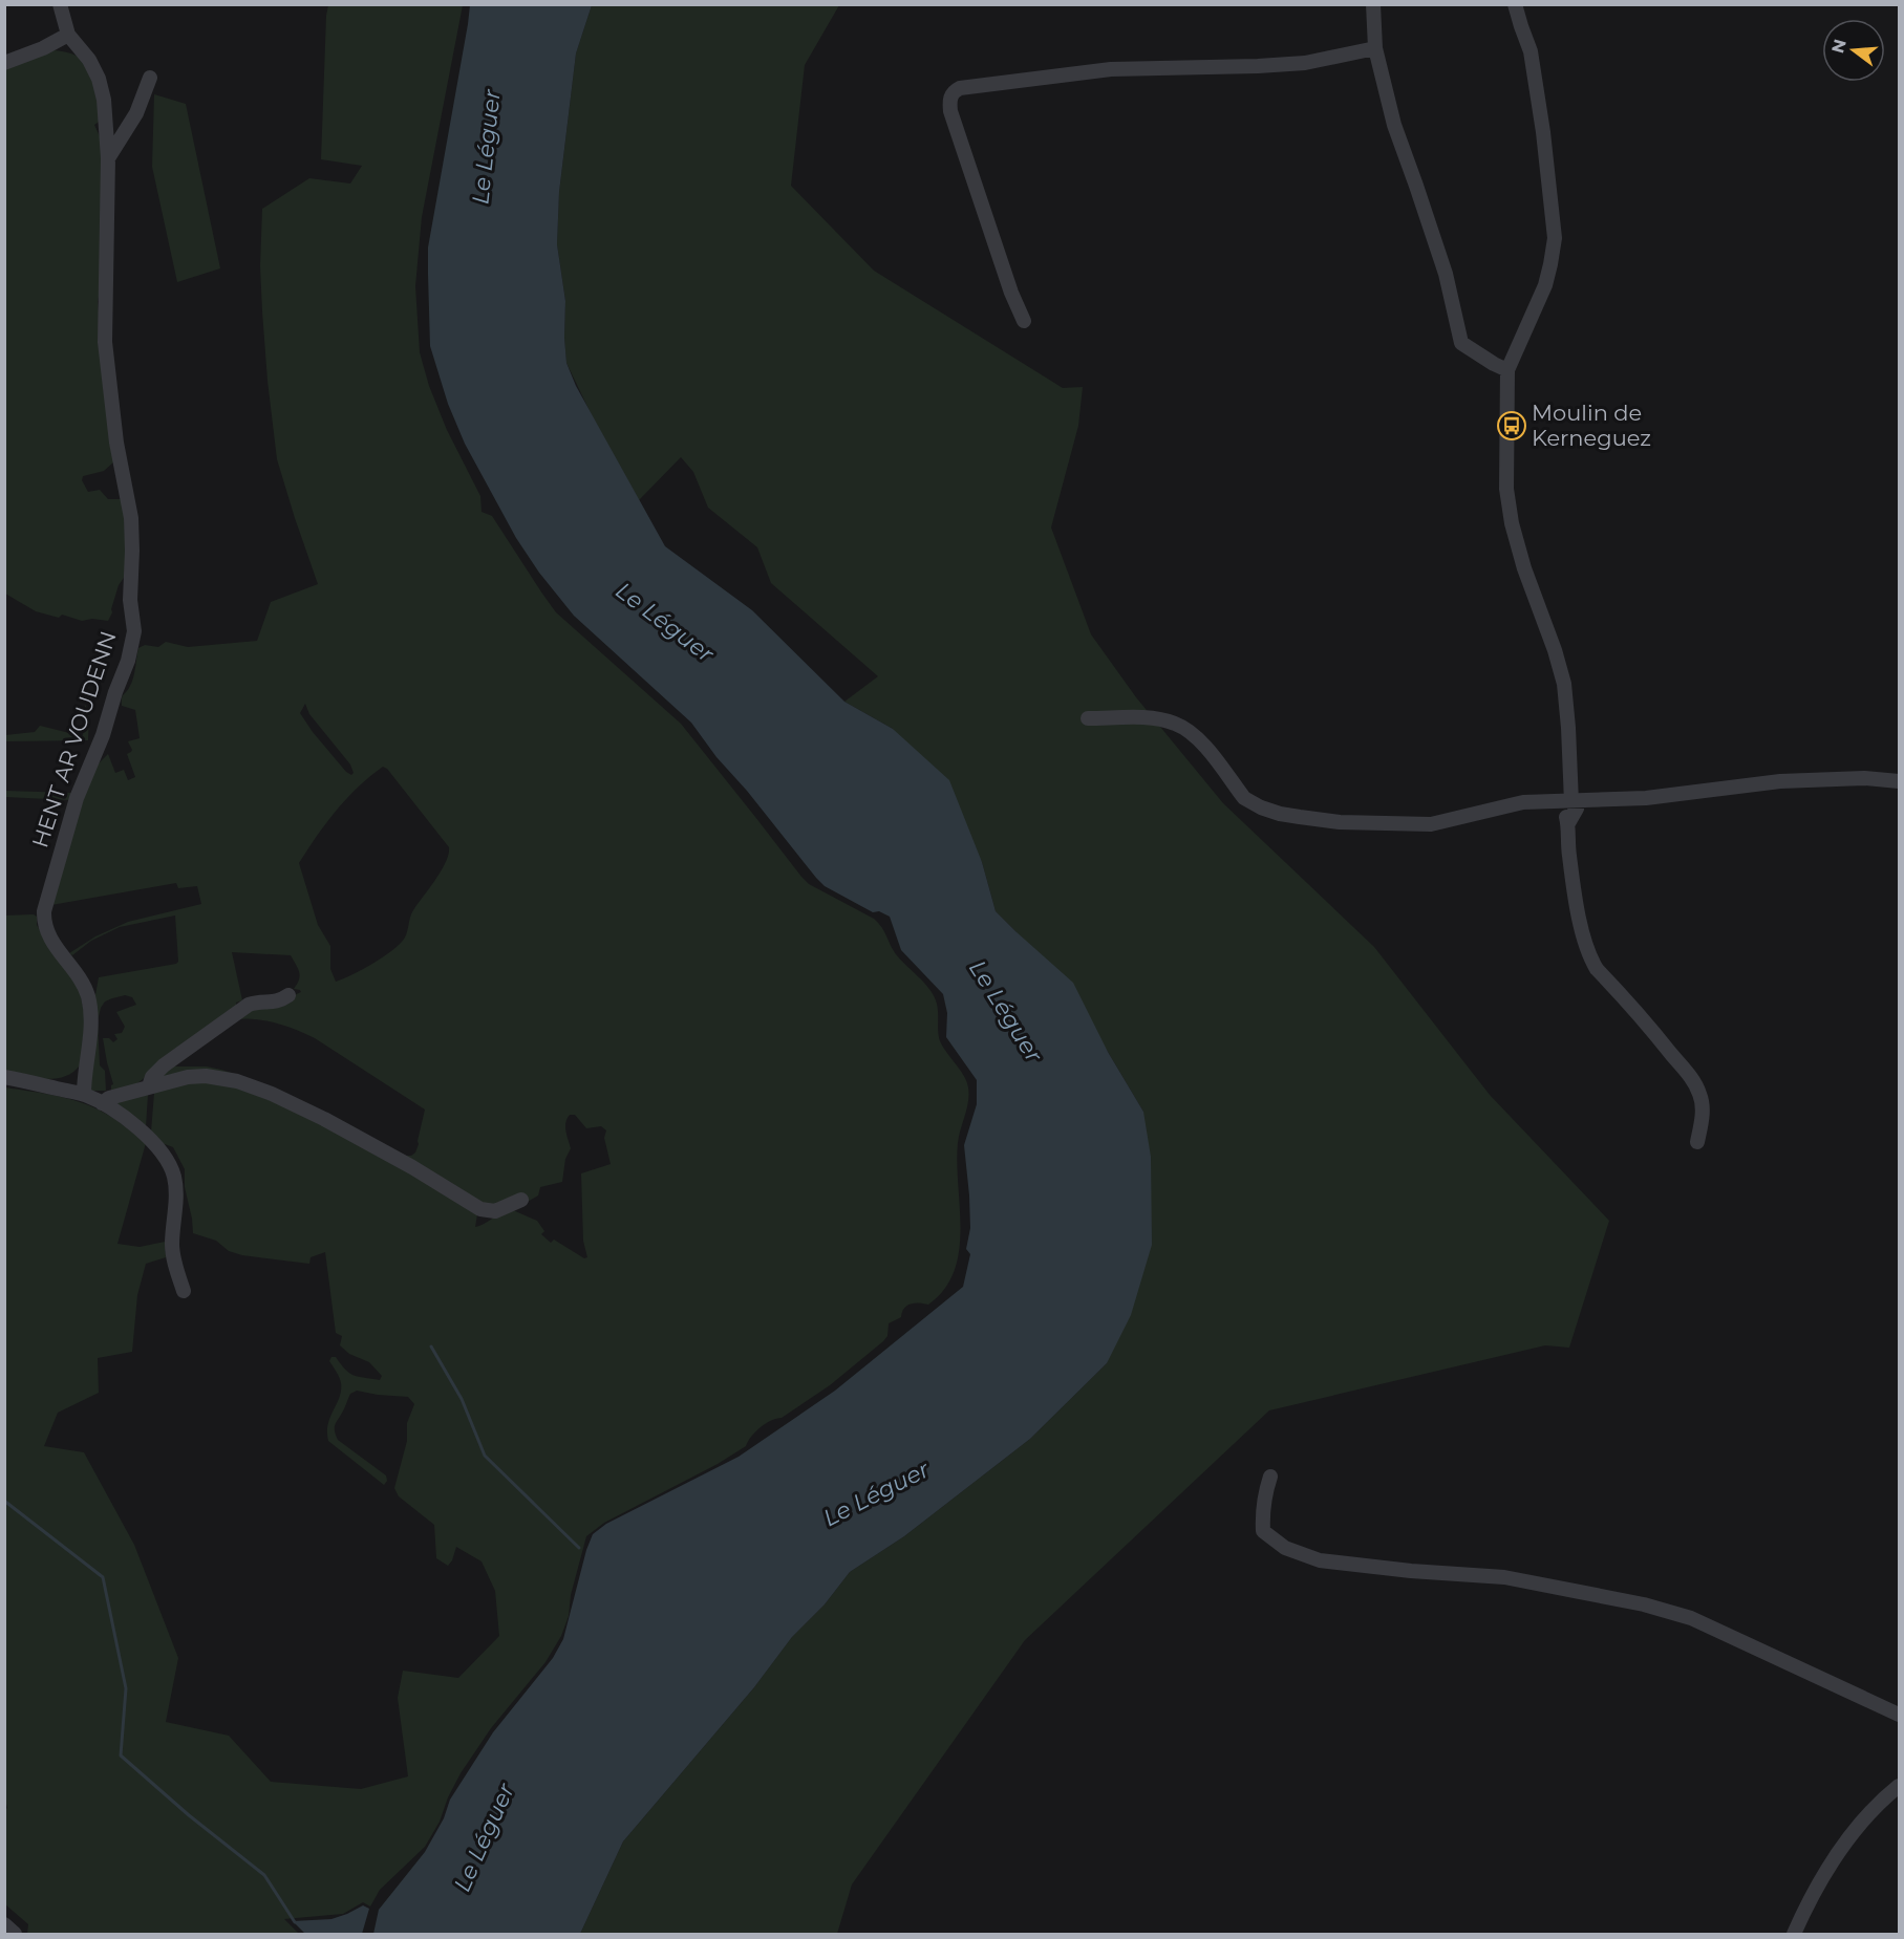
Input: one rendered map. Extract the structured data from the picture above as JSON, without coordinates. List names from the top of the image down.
{
  "streets": {
    "street": ["HENT AR VOUDENN"]
  },
  "water": ["Le Léguer"],
  "places": {
    "bus stop": ["Moulin de Kerneguez"]
  },
  "north": "left"
}
